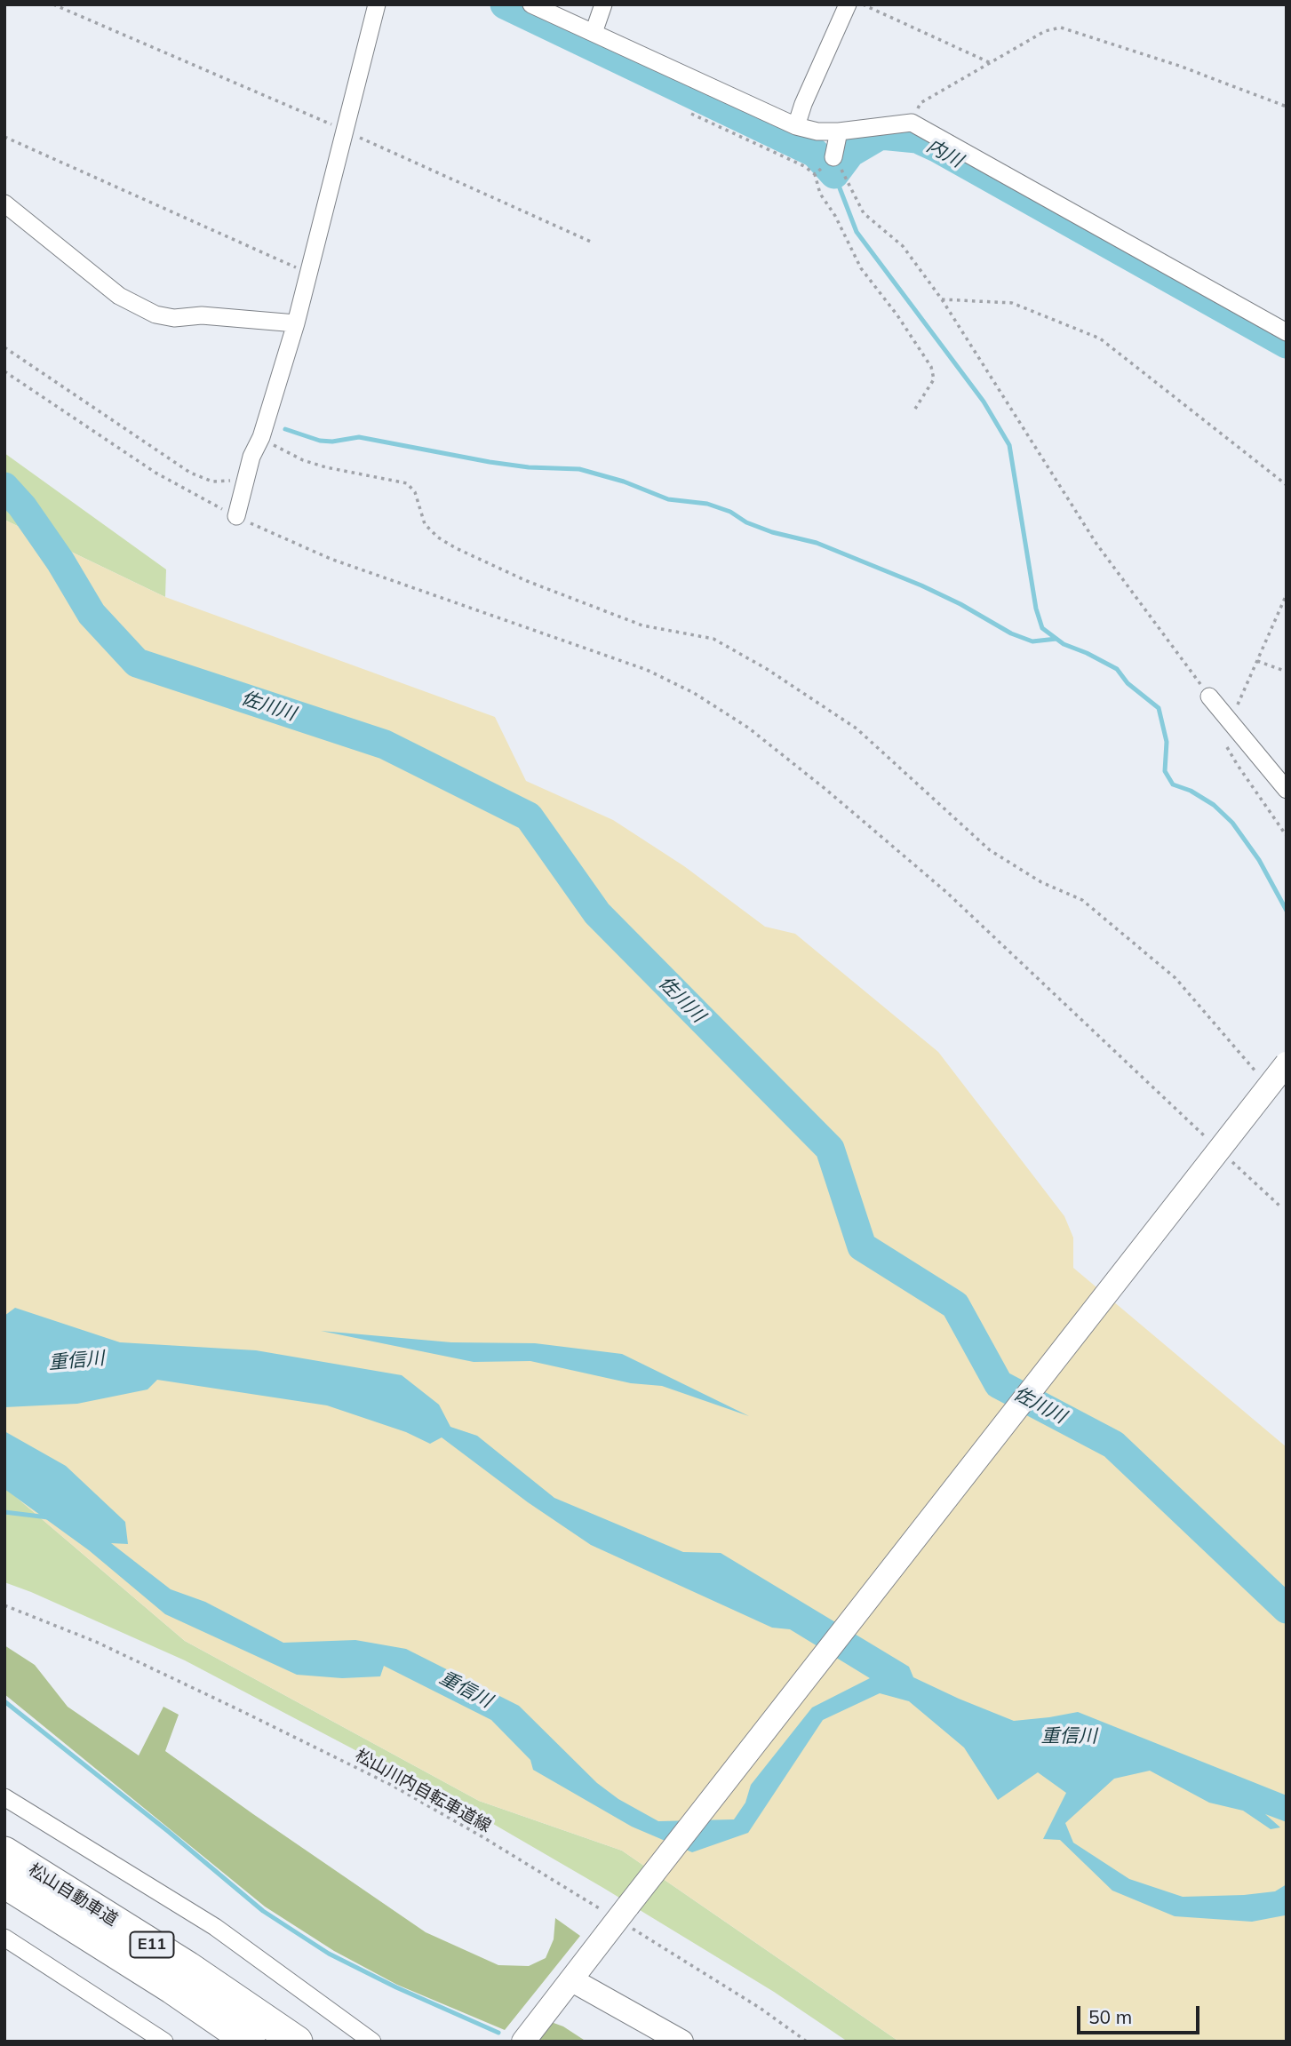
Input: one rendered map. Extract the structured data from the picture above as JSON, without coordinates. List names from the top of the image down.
{
  "streets": {
    "highway": ["松山自動車道", "E11"],
    "path": ["松山川内自転車道線"]
  },
  "water": ["内川", "佐川川", "重信川"],
  "scale_bar": "50 m"
}
